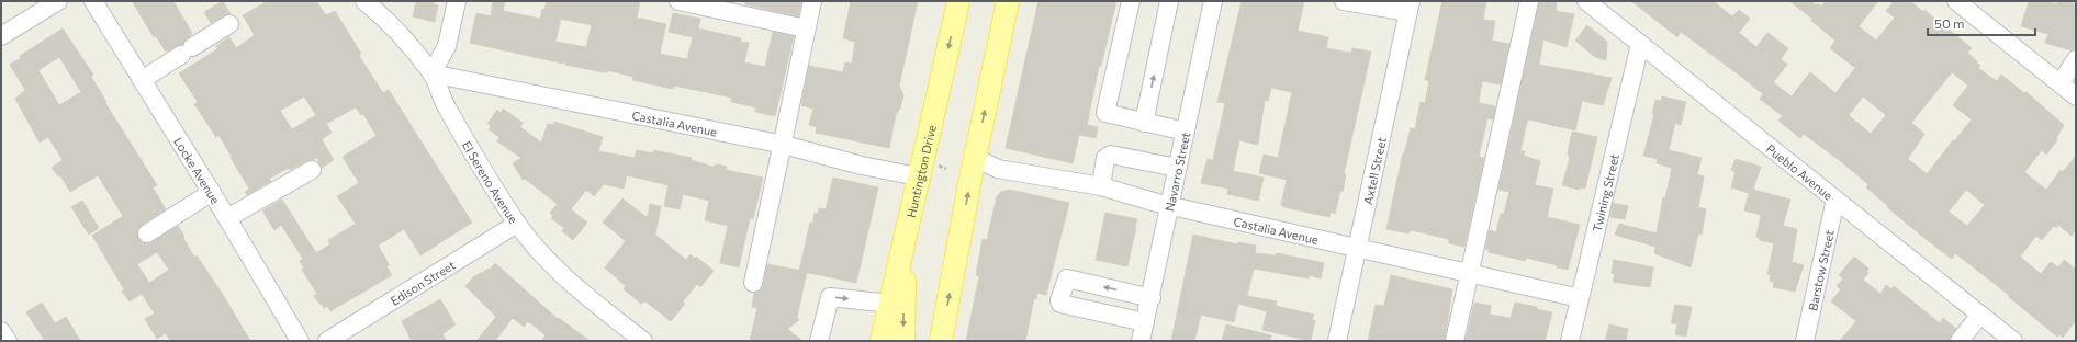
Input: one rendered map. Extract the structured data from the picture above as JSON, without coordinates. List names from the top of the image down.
{
  "streets": {
    "main road": ["Huntington Drive"],
    "street": [
      "Castalia Avenue",
      "Locke Avenue",
      "Navarro Street",
      "Axtell Street",
      "Pueblo Avenue",
      "El Sereno Avenue",
      "Twining Street",
      "Barstow Street",
      "Edison Street"
    ]
  },
  "crossings": [
    ["Castalia Avenue", "Huntington Drive"],
    ["Castalia Avenue", "Navarro Street"],
    ["Castalia Avenue", "Axtell Street"],
    ["Castalia Avenue", "El Sereno Avenue"],
    ["Castalia Avenue", "Twining Street"],
    ["Pueblo Avenue", "Twining Street"],
    ["Pueblo Avenue", "Barstow Street"],
    ["El Sereno Avenue", "Edison Street"]
  ],
  "scale_bar": "50 m"
}
